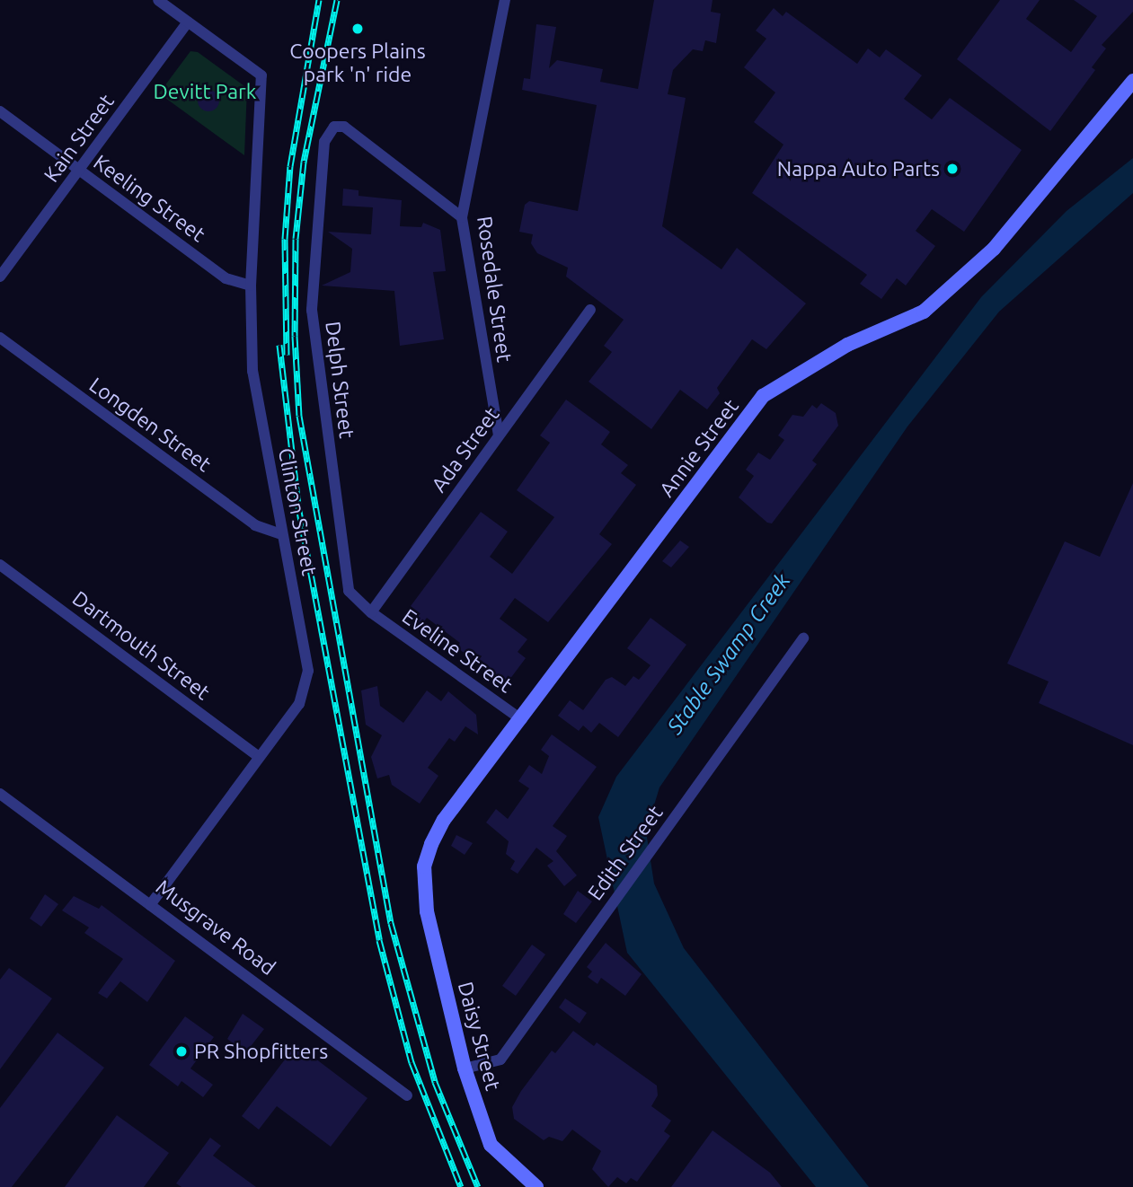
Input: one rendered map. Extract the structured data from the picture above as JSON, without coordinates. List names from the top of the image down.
{
  "streets": {
    "street": [
      "Kain Street",
      "Keeling Street",
      "Rosedale Street",
      "Delph Street",
      "Longden Street",
      "Annie Street",
      "Ada Street",
      "Clinton Street",
      "Dartmouth Street",
      "Eveline Street",
      "Edith Street",
      "Musgrave Road",
      "Daisy Street"
    ]
  },
  "crossings": [
    ["Kain Street", "Keeling Street"],
    ["Kain Street", "Clinton Street"],
    ["Keeling Street", "Clinton Street"],
    ["Rosedale Street", "Delph Street"],
    ["Rosedale Street", "Ada Street"],
    ["Delph Street", "Ada Street"],
    ["Delph Street", "Eveline Street"],
    ["Longden Street", "Clinton Street"],
    ["Annie Street", "Eveline Street"],
    ["Annie Street", "Daisy Street"],
    ["Ada Street", "Eveline Street"],
    ["Clinton Street", "Dartmouth Street"],
    ["Clinton Street", "Musgrave Road"],
    ["Edith Street", "Daisy Street"]
  ],
  "water": ["Stable Swamp Creek"],
  "parks": ["Devitt Park"],
  "places": ["Coopers Plains park 'n' ride", "Nappa Auto Parts", "PR Shopfitters"]
}
